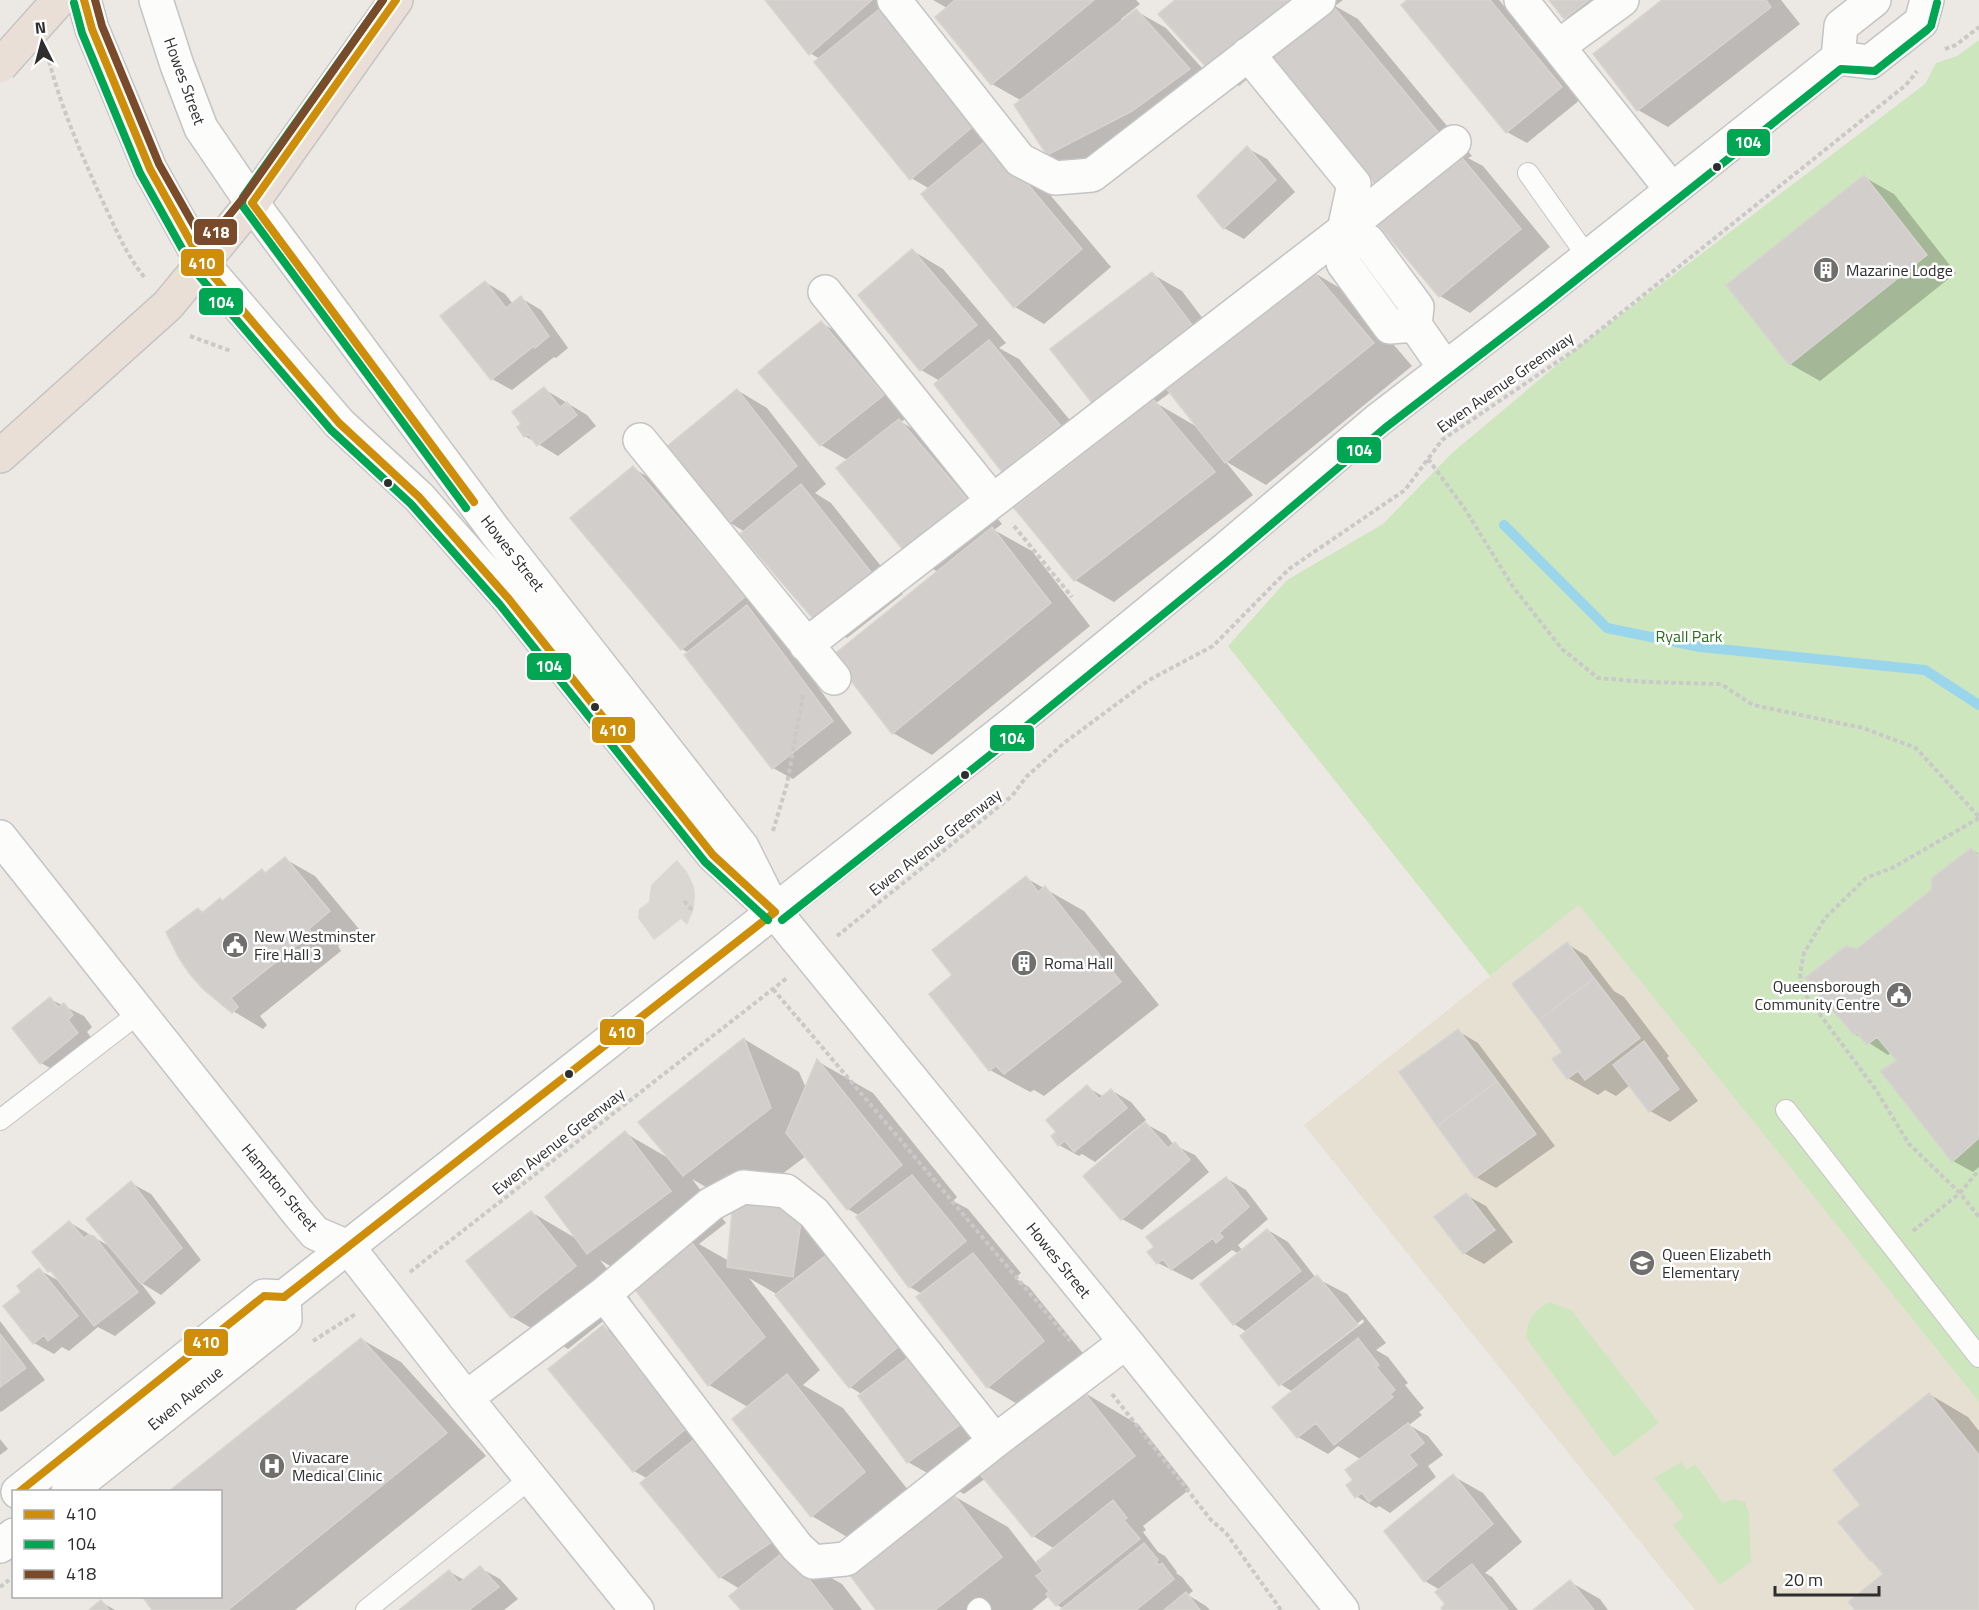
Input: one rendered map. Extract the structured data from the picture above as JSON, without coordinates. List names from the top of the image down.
{
  "streets": {
    "street": ["Howes Street", "Hampton Street", "Ewen Avenue"],
    "path": ["Ewen Avenue Greenway"]
  },
  "crossings": [
    ["Howes Street", "Ewen Avenue"],
    ["Hampton Street", "Ewen Avenue"]
  ],
  "parks": ["Ryall Park"],
  "places": {
    "building": ["Mazarine Lodge", "Roma Hall"],
    "public building": ["New Westminster Fire Hall 3", "Queensborough Community Centre"],
    "school or university": ["Queen Elizabeth Elementary"],
    "hospital": ["Vivacare Medical Clinic"]
  },
  "lines": ["transit line 410", "transit line 104", "transit line 418"],
  "legend": ["410", "104", "418"],
  "scale_bar": "20 m",
  "north": "top"
}
